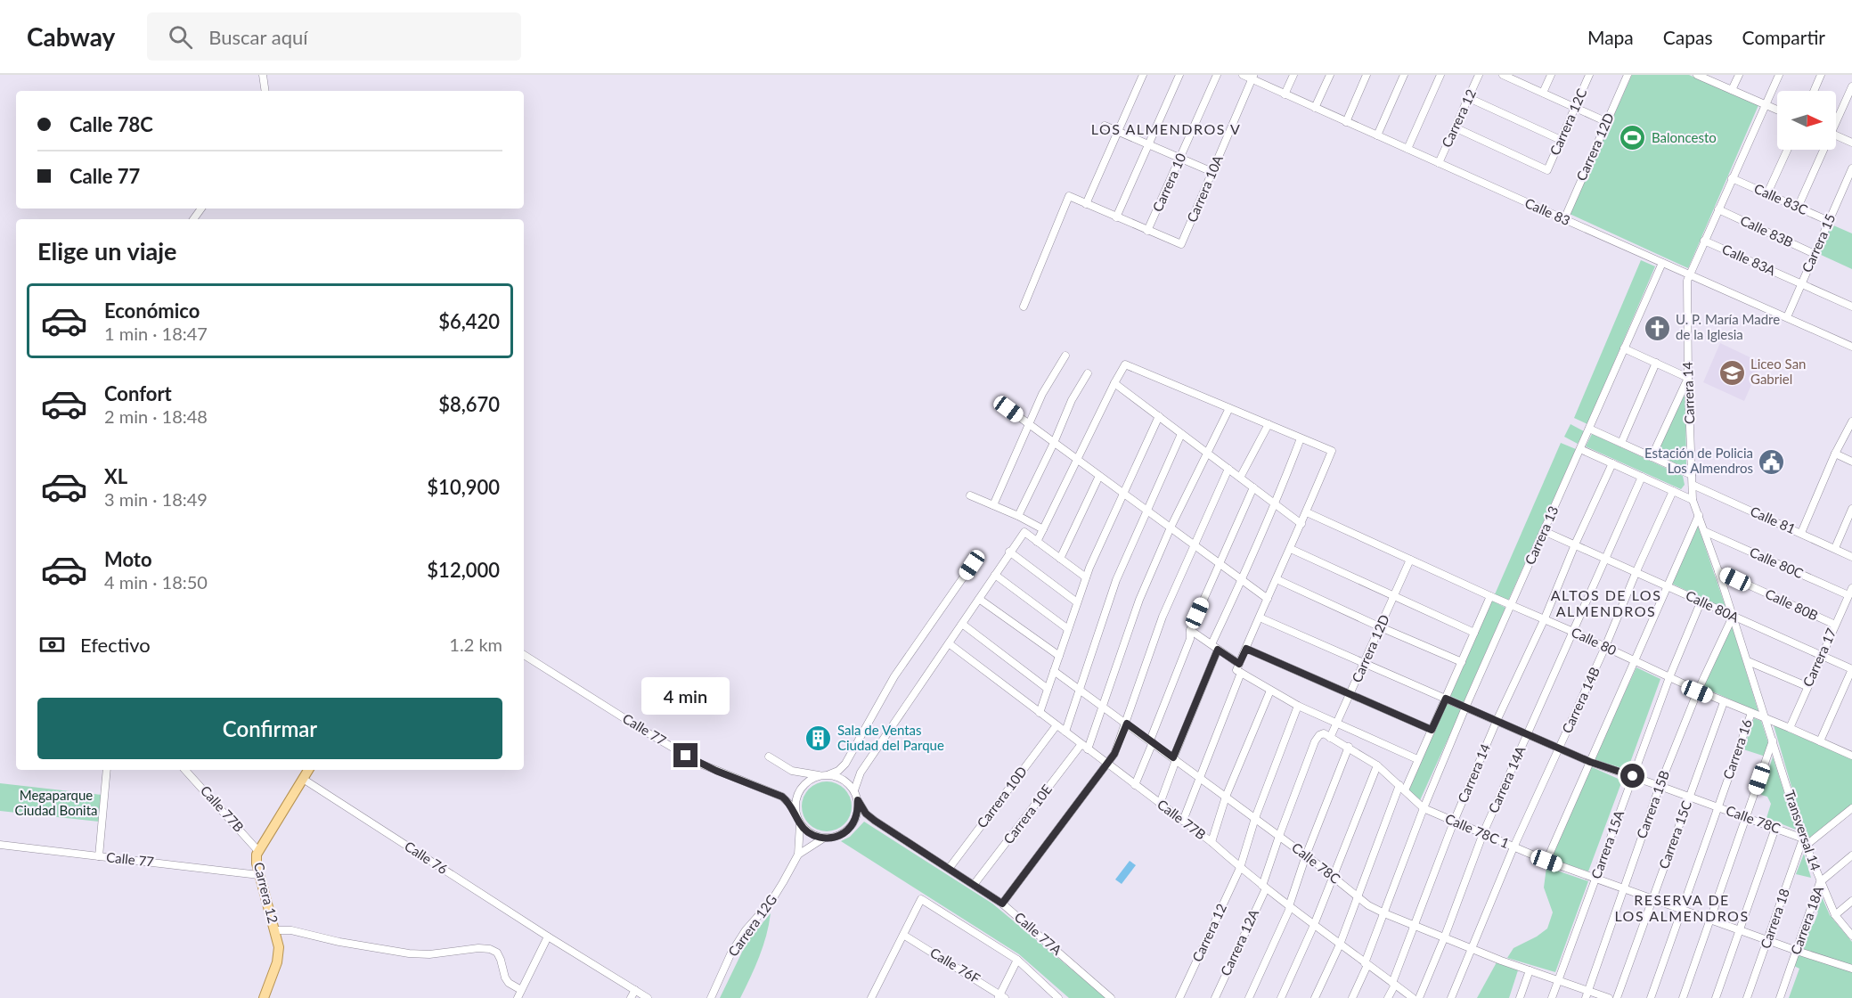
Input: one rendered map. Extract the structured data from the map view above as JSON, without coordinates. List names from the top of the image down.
{
  "streets": {
    "main road": ["Carrera 12"],
    "street": [
      "Carrera 12C",
      "Carrera 12D",
      "Carrera 10",
      "Carrera 10A",
      "Calle 83C",
      "Calle 83",
      "Calle 83B",
      "Carrera 15",
      "Calle 83A",
      "Carrera 14",
      "Calle 81",
      "Carrera 13",
      "Calle 80C",
      "Calle 80B",
      "Calle 80A",
      "Calle 80",
      "Carrera 17",
      "Carrera 14B",
      "Calle 77",
      "Carrera 16",
      "Carrera 14A",
      "Carrera 10D",
      "Carrera 15B",
      "Calle 77B",
      "Carrera 10E",
      "Calle 78C",
      "Transversal 14",
      "Calle 78C 1",
      "Carrera 15C",
      "Carrera 15A",
      "Calle 76",
      "Carrera 18",
      "Carrera 18A",
      "Carrera 12G",
      "Calle 77A",
      "Carrera 12A",
      "Calle 76F"
    ]
  },
  "crossings": [
    ["Carrera 12", "Carrera 12C"],
    ["Carrera 12", "Calle 83"],
    ["Carrera 12", "Calle 77"],
    ["Carrera 12", "Calle 77B"],
    ["Carrera 12", "Calle 78C"],
    ["Carrera 12", "Calle 76"],
    ["Carrera 12D", "Calle 83"],
    ["Carrera 12D", "Calle 80"],
    ["Carrera 12D", "Calle 78C"],
    ["Carrera 12D", "Calle 78C 1"],
    ["Carrera 12D", "Carrera 12A"],
    ["Carrera 10", "Carrera 10A"],
    ["Carrera 10A", "Calle 83"],
    ["Calle 83C", "Carrera 15"],
    ["Calle 83C", "Carrera 14"],
    ["Calle 83", "Carrera 15"],
    ["Calle 83", "Carrera 14"],
    ["Calle 83", "Carrera 13"],
    ["Calle 83B", "Carrera 15"],
    ["Calle 83B", "Carrera 14"],
    ["Carrera 15", "Calle 83A"],
    ["Calle 83A", "Carrera 14"],
    ["Carrera 14", "Calle 81"],
    ["Carrera 14", "Calle 80C"],
    ["Carrera 14", "Calle 80B"],
    ["Carrera 14", "Calle 80A"],
    ["Carrera 14", "Calle 80"],
    ["Carrera 14", "Carrera 15B"],
    ["Carrera 14", "Calle 77B"],
    ["Carrera 14", "Calle 78C"],
    ["Carrera 14", "Transversal 14"],
    ["Carrera 14", "Calle 78C 1"],
    ["Carrera 13", "Calle 80A"],
    ["Carrera 13", "Calle 80"],
    ["Carrera 13", "Calle 77B"],
    ["Carrera 13", "Calle 78C"],
    ["Carrera 13", "Calle 78C 1"],
    ["Calle 80C", "Carrera 17"],
    ["Calle 80B", "Carrera 17"],
    ["Calle 80A", "Carrera 17"],
    ["Calle 80A", "Carrera 14B"],
    ["Calle 80A", "Carrera 14A"],
    ["Calle 80A", "Carrera 15B"],
    ["Calle 80A", "Carrera 15A"],
    ["Calle 80", "Carrera 17"],
    ["Calle 80", "Carrera 14B"],
    ["Calle 80", "Carrera 16"],
    ["Calle 80", "Carrera 14A"],
    ["Calle 80", "Carrera 15B"],
    ["Calle 80", "Transversal 14"],
    ["Calle 80", "Carrera 15C"],
    ["Calle 80", "Carrera 15A"],
    ["Carrera 14B", "Calle 78C"],
    ["Carrera 14B", "Calle 78C 1"],
    ["Calle 77", "Carrera 12G"],
    ["Calle 77", "Calle 77A"],
    ["Carrera 16", "Calle 78C"],
    ["Carrera 16", "Calle 78C 1"],
    ["Carrera 14A", "Calle 78C"],
    ["Carrera 14A", "Calle 78C 1"],
    ["Carrera 10D", "Calle 77B"],
    ["Carrera 10D", "Calle 77A"],
    ["Carrera 15B", "Calle 78C"],
    ["Carrera 15B", "Calle 78C 1"],
    ["Calle 77B", "Carrera 10E"],
    ["Calle 77B", "Carrera 12A"],
    ["Carrera 10E", "Calle 78C"],
    ["Carrera 10E", "Calle 77A"],
    ["Calle 78C", "Transversal 14"],
    ["Calle 78C", "Carrera 15C"],
    ["Calle 78C", "Carrera 15A"],
    ["Calle 78C", "Carrera 18"],
    ["Calle 78C", "Carrera 12A"],
    ["Transversal 14", "Carrera 18"],
    ["Transversal 14", "Carrera 18A"],
    ["Calle 78C 1", "Carrera 15C"],
    ["Calle 78C 1", "Carrera 15A"],
    ["Calle 78C 1", "Carrera 18"],
    ["Calle 78C 1", "Carrera 18A"],
    ["Calle 78C 1", "Carrera 12A"],
    ["Carrera 12G", "Calle 77A"]
  ],
  "districts": ["LOS ALMENDROS V", "ALTOS DE LOS ALMENDROS", "RESERVA DE LOS ALMENDROS"],
  "parks": ["Megaparque Ciudad Bonita"],
  "places": {
    "sports": ["Baloncesto"],
    "church": ["U. P. María Madre de la Iglesia"],
    "school or university": ["Liceo San Gabriel"],
    "public building": ["Estación de Policia Los Almendros"],
    "building": ["Sala de Ventas Ciudad del Parque"]
  },
  "north": "right",
  "page": {
    "header": "Cabway",
    "search": "Buscar aquí",
    "nav": ["Mapa", "Capas", "Compartir"],
    "banner": ["Calle 78C", "Calle 77"],
    "heading": "Elige un viaje",
    "list": [
      {
        "name": "Económico",
        "note": "1 min · 18:47",
        "value": "$6,420"
      },
      {
        "name": "Confort",
        "note": "2 min · 18:48",
        "value": "$8,670"
      },
      {
        "name": "XL",
        "note": "3 min · 18:49",
        "value": "$10,900"
      },
      {
        "name": "Moto",
        "note": "4 min · 18:50",
        "value": "$12,000"
      }
    ],
    "pay": ["Efectivo", "1.2 km"],
    "bubble": "4 min",
    "buttons": "Confirmar"
  }
}
